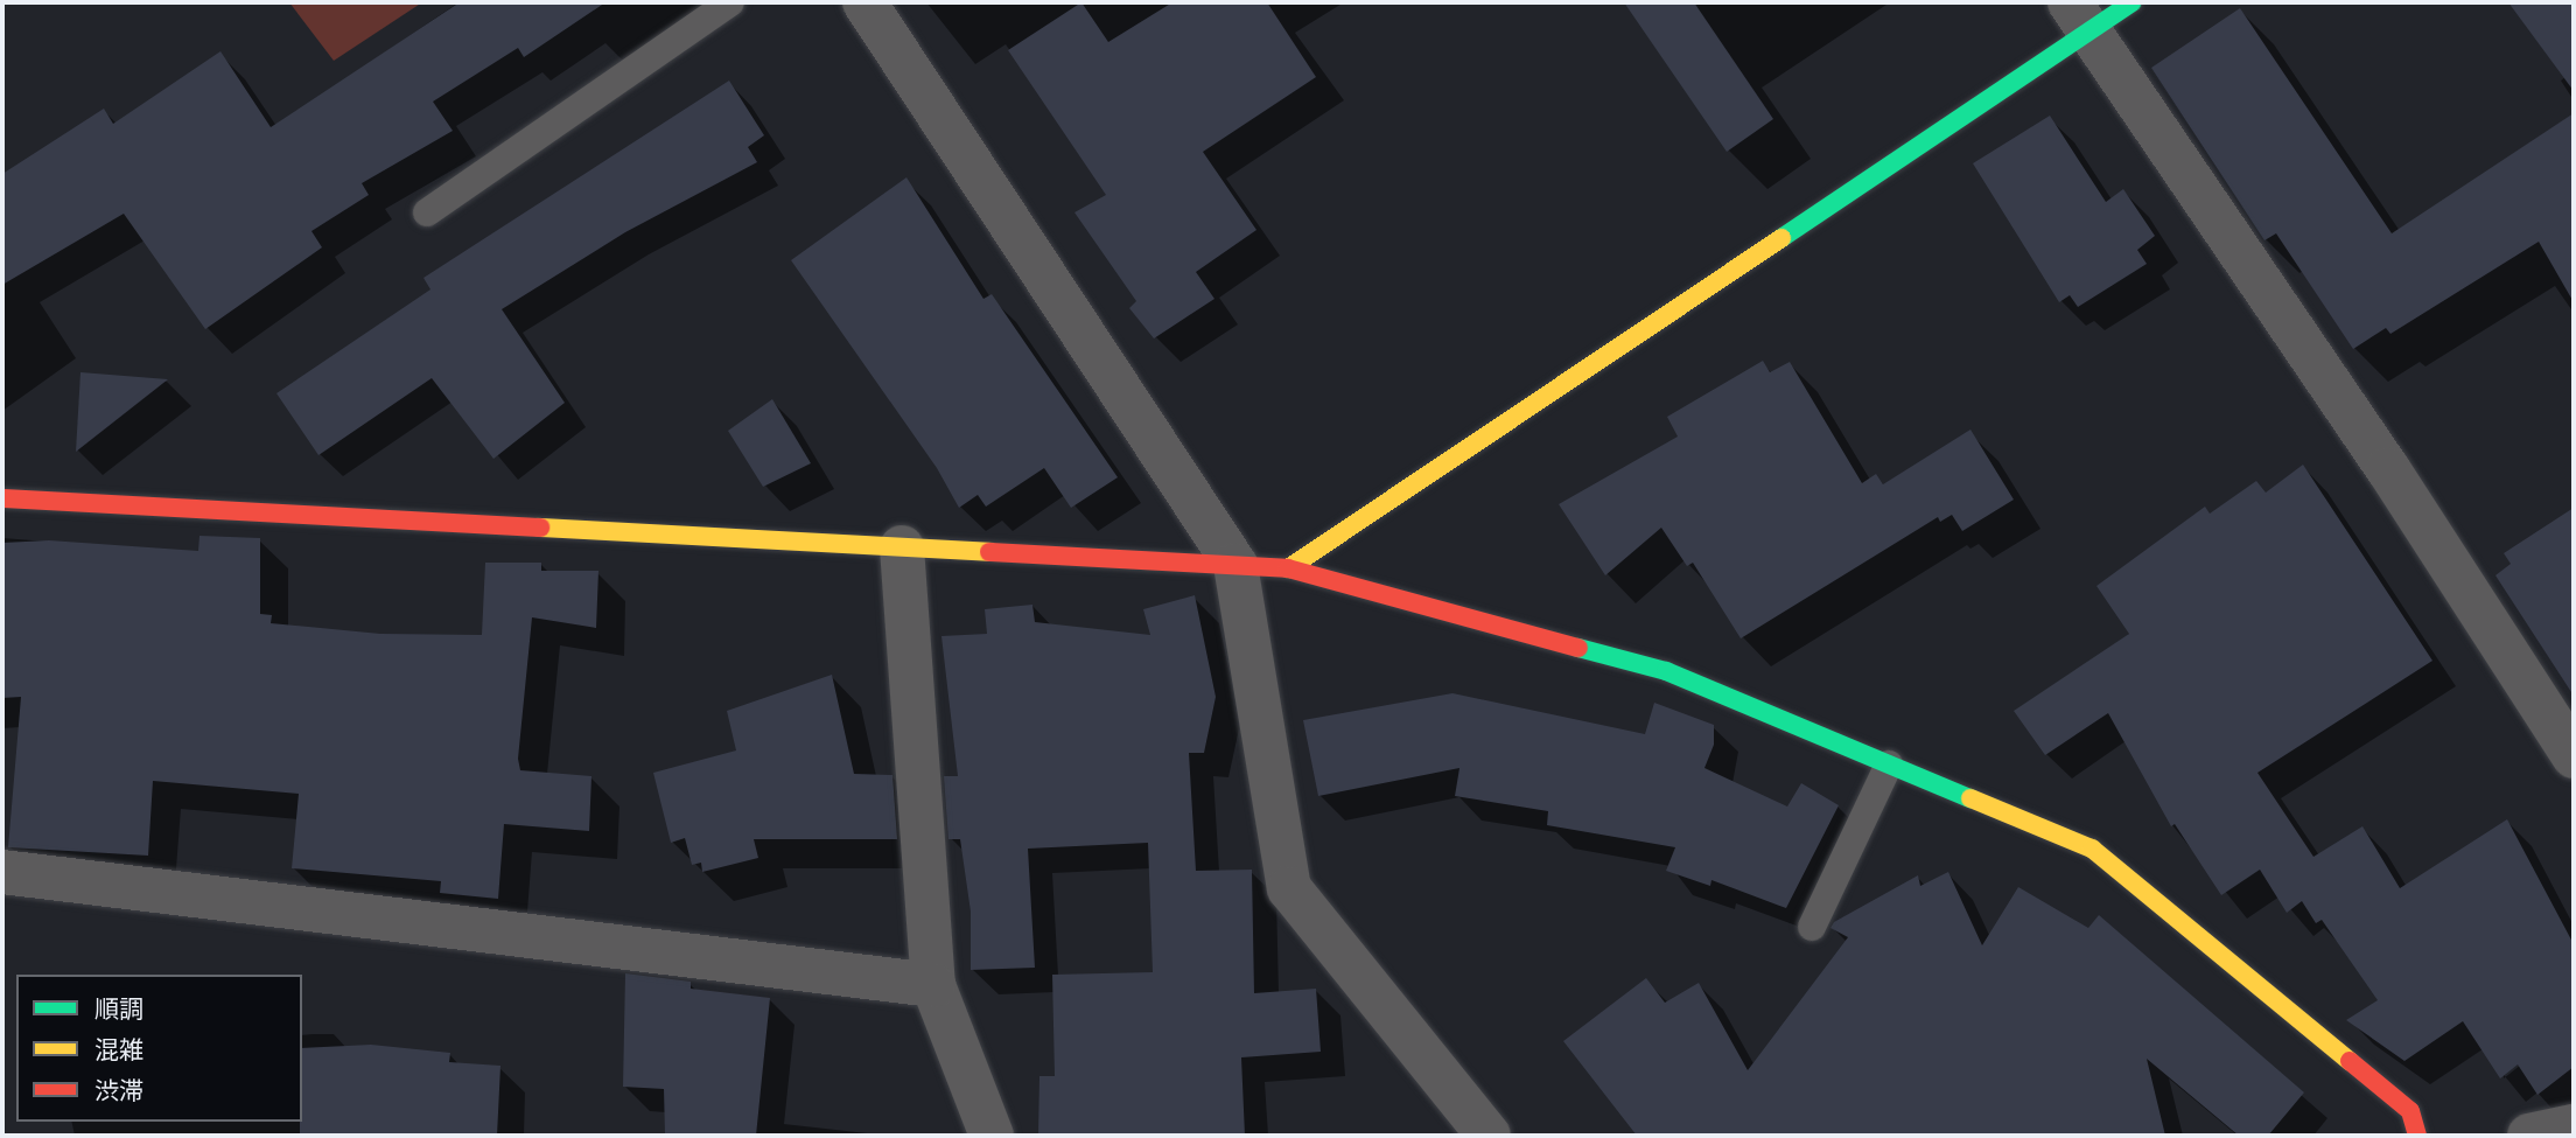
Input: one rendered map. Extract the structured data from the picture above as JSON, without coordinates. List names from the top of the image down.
{
  "legend": ["順調", "混雑", "渋滞"]
}
